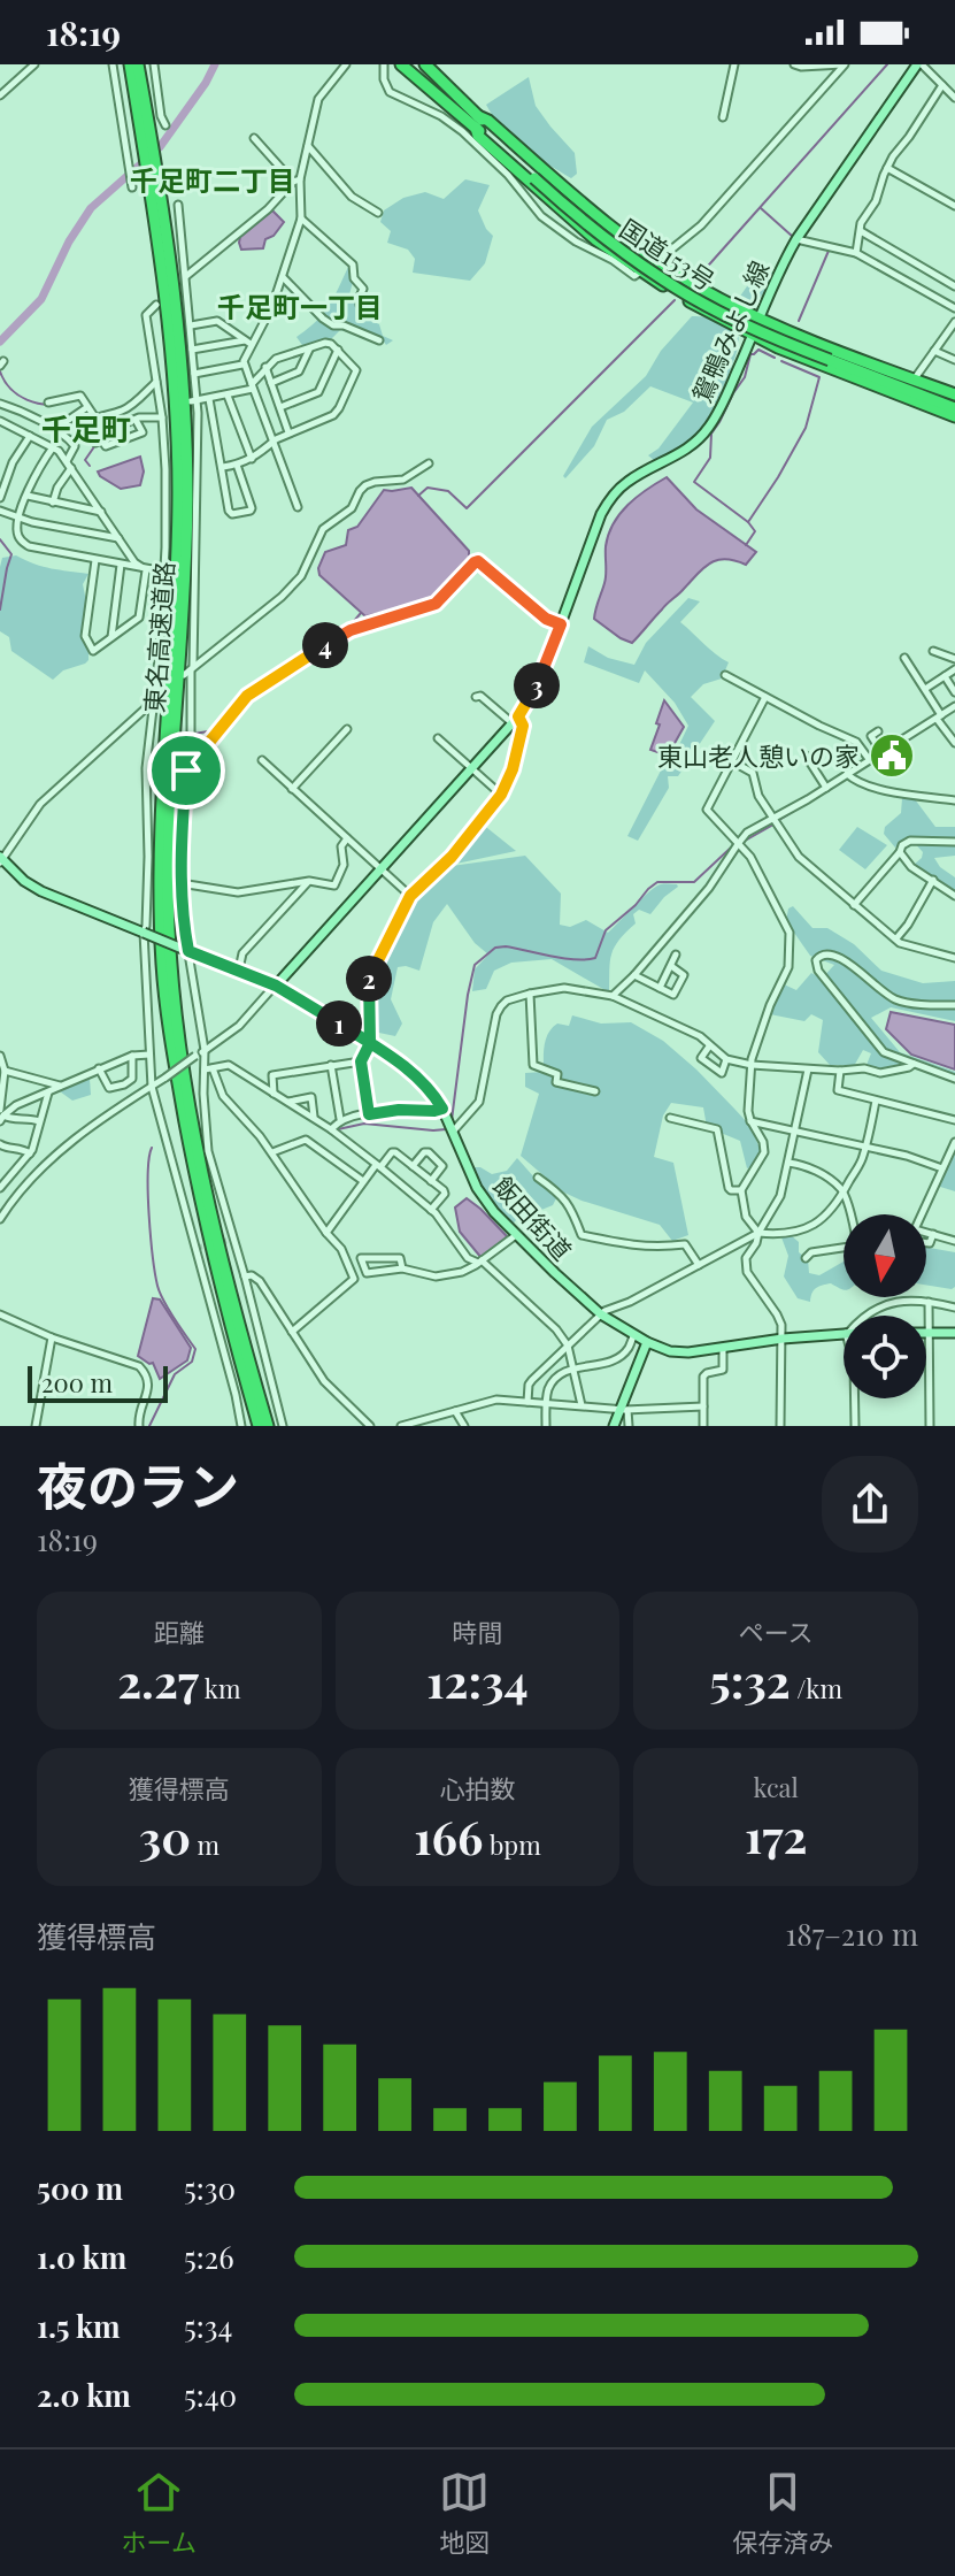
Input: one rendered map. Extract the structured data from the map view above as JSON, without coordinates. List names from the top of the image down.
{
  "streets": {
    "highway": ["国道153号", "東名高速道路"],
    "main road": ["鴛鴨みよし線", "飯田街道"]
  },
  "crossings": [
    ["鴛鴨みよし線", "飯田街道"]
  ],
  "districts": ["千足町二丁目", "千足町一丁目", "千足町"],
  "places": {
    "public building": ["東山老人憩いの家"]
  },
  "scale_bar": "200 m",
  "north": "bottom",
  "page": {
    "status": "18:19",
    "pins": [
      "4",
      "3",
      "2",
      "1"
    ],
    "scale": "200 m",
    "heading": ["夜のラン", "18:19"],
    "stats": [
      ["距離", "2.27 km"],
      ["時間", "12:34"],
      ["ペース", "5:32 /km"],
      ["獲得標高", "30 m"],
      ["心拍数", "166 bpm"],
      ["kcal", "172"]
    ],
    "chart": ["獲得標高", "187–210 m"],
    "list": [
      {
        "name": "500 m",
        "note": "5:30"
      },
      {
        "name": "1.0 km",
        "note": "5:26"
      },
      {
        "name": "1.5 km",
        "note": "5:34"
      },
      {
        "name": "2.0 km",
        "note": "5:40"
      }
    ],
    "tabs": ["ホーム", "地図", "保存済み"]
  }
}
